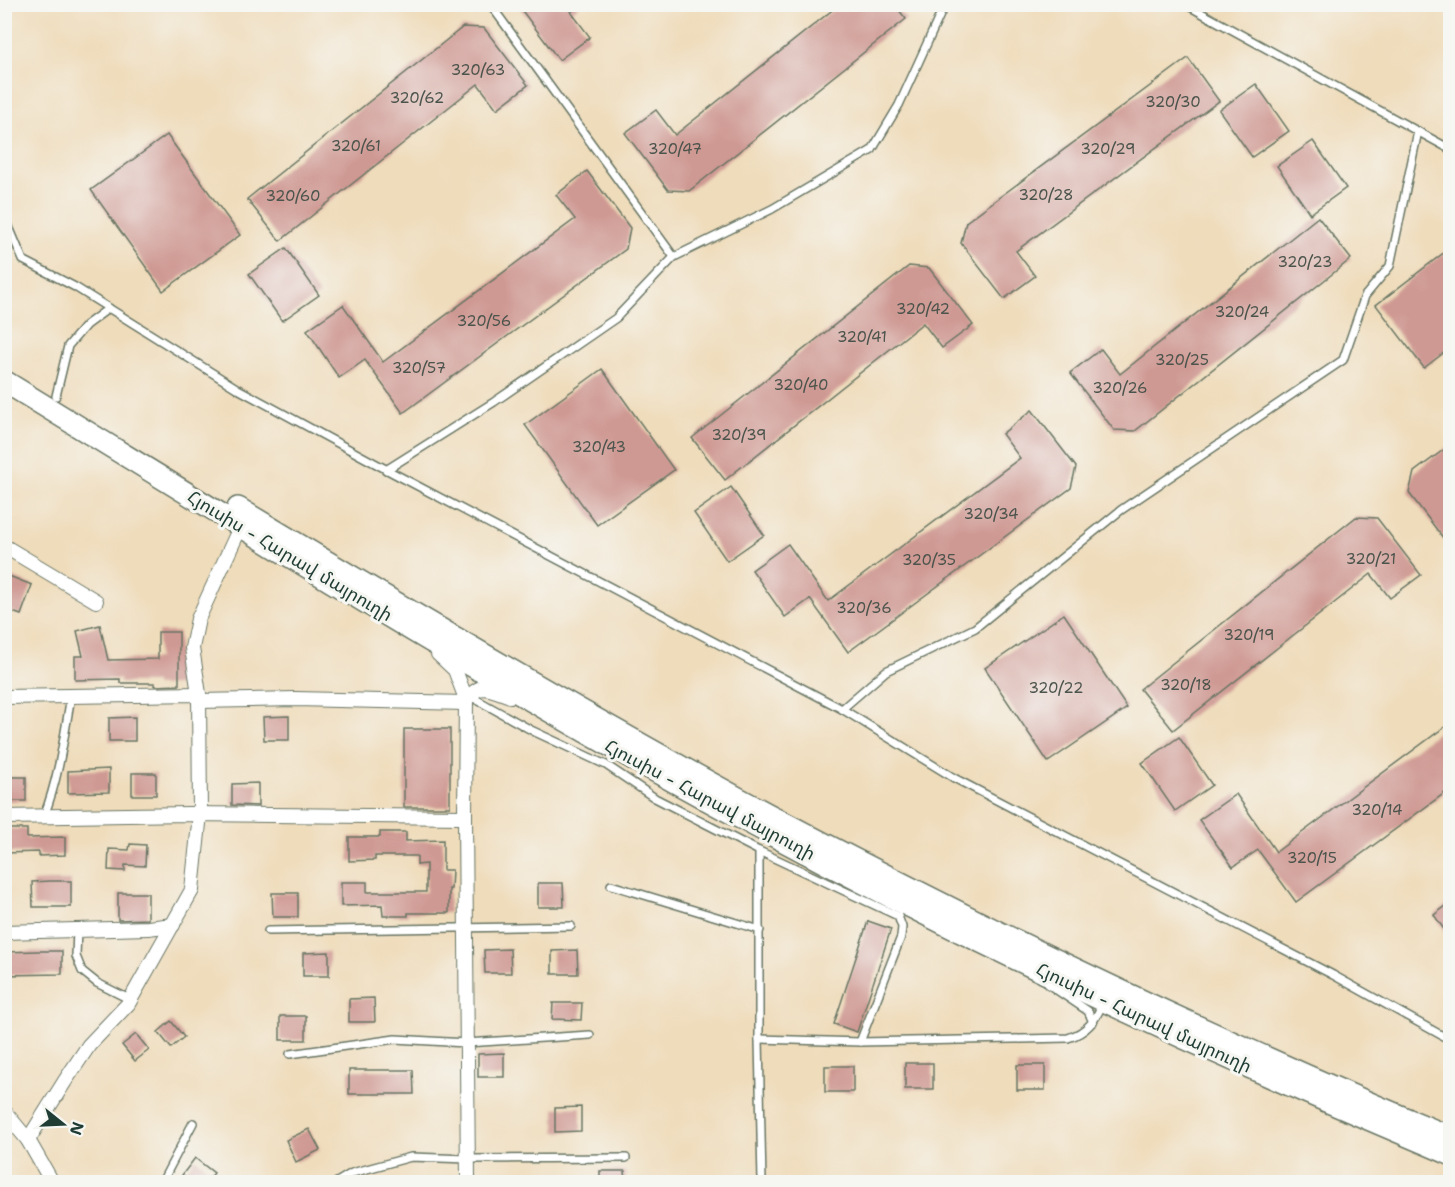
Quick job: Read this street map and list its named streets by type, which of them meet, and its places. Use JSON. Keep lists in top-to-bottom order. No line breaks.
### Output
{"streets":{"highway":["Հյուսիս - Հարավ մայրուղի"]},"house_numbers":["320/63","320/62","320/30","320/61","320/47","320/29","320/28","320/60","320/23","320/42","320/24","320/56","320/41","320/25","320/57","320/40","320/26","320/39","320/43","320/34","320/21","320/35","320/36","320/19","320/18","320/22","320/14","320/15"],"north":"right"}
